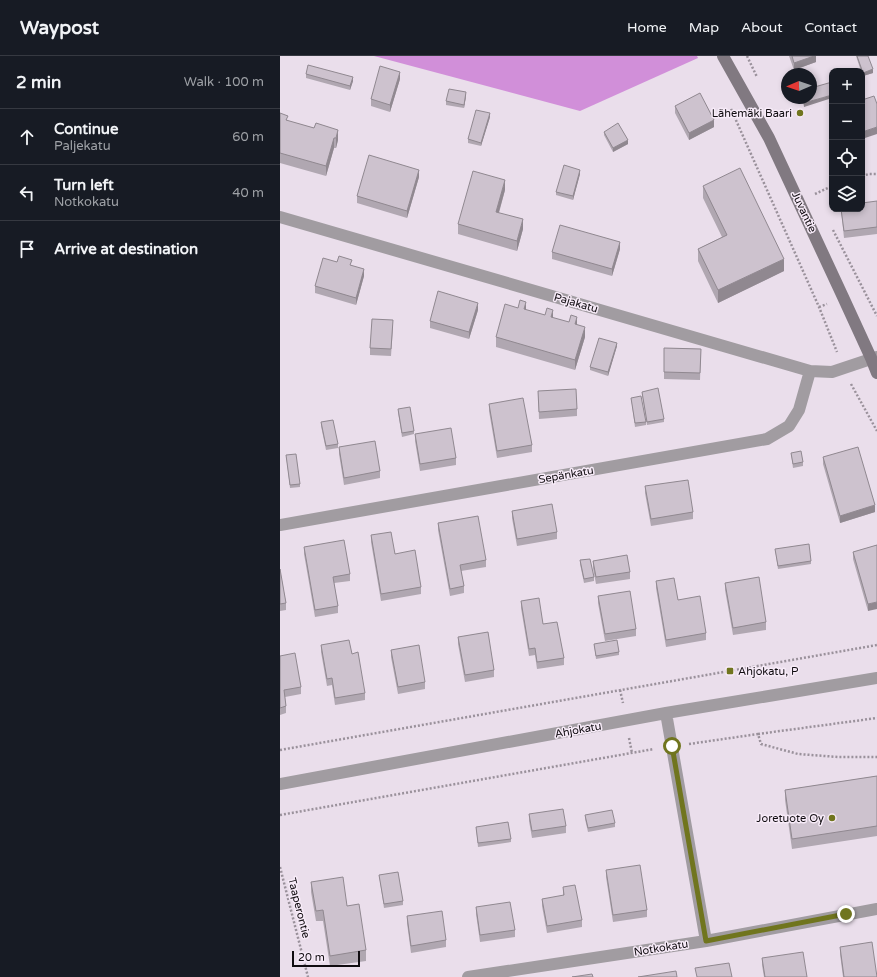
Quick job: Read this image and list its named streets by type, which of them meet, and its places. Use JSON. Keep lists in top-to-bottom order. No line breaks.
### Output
{"streets":{"main road":["Juvantie"],"street":["Pajakatu","Sepänkatu","Ahjokatu","Notkokatu"],"path":["Taaperontie"]},"crossings":[["Juvantie","Pajakatu"],["Pajakatu","Sepänkatu"]],"places":{"other":["Lähemäki Baari","Joretuote Oy"],"transit":["Ahjokatu, P"]},"scale_bar":"20 m","north":"left","page":{"header":"Waypost","nav":["Home","Map","About","Contact"],"heading":["2 min","Walk · 100 m"],"map_buttons":["+","−"],"list":[["Continue","Paljekatu","60 m"],["Turn left","Notkokatu","40 m"],"Arrive at destination"],"scale":"20 m"}}
